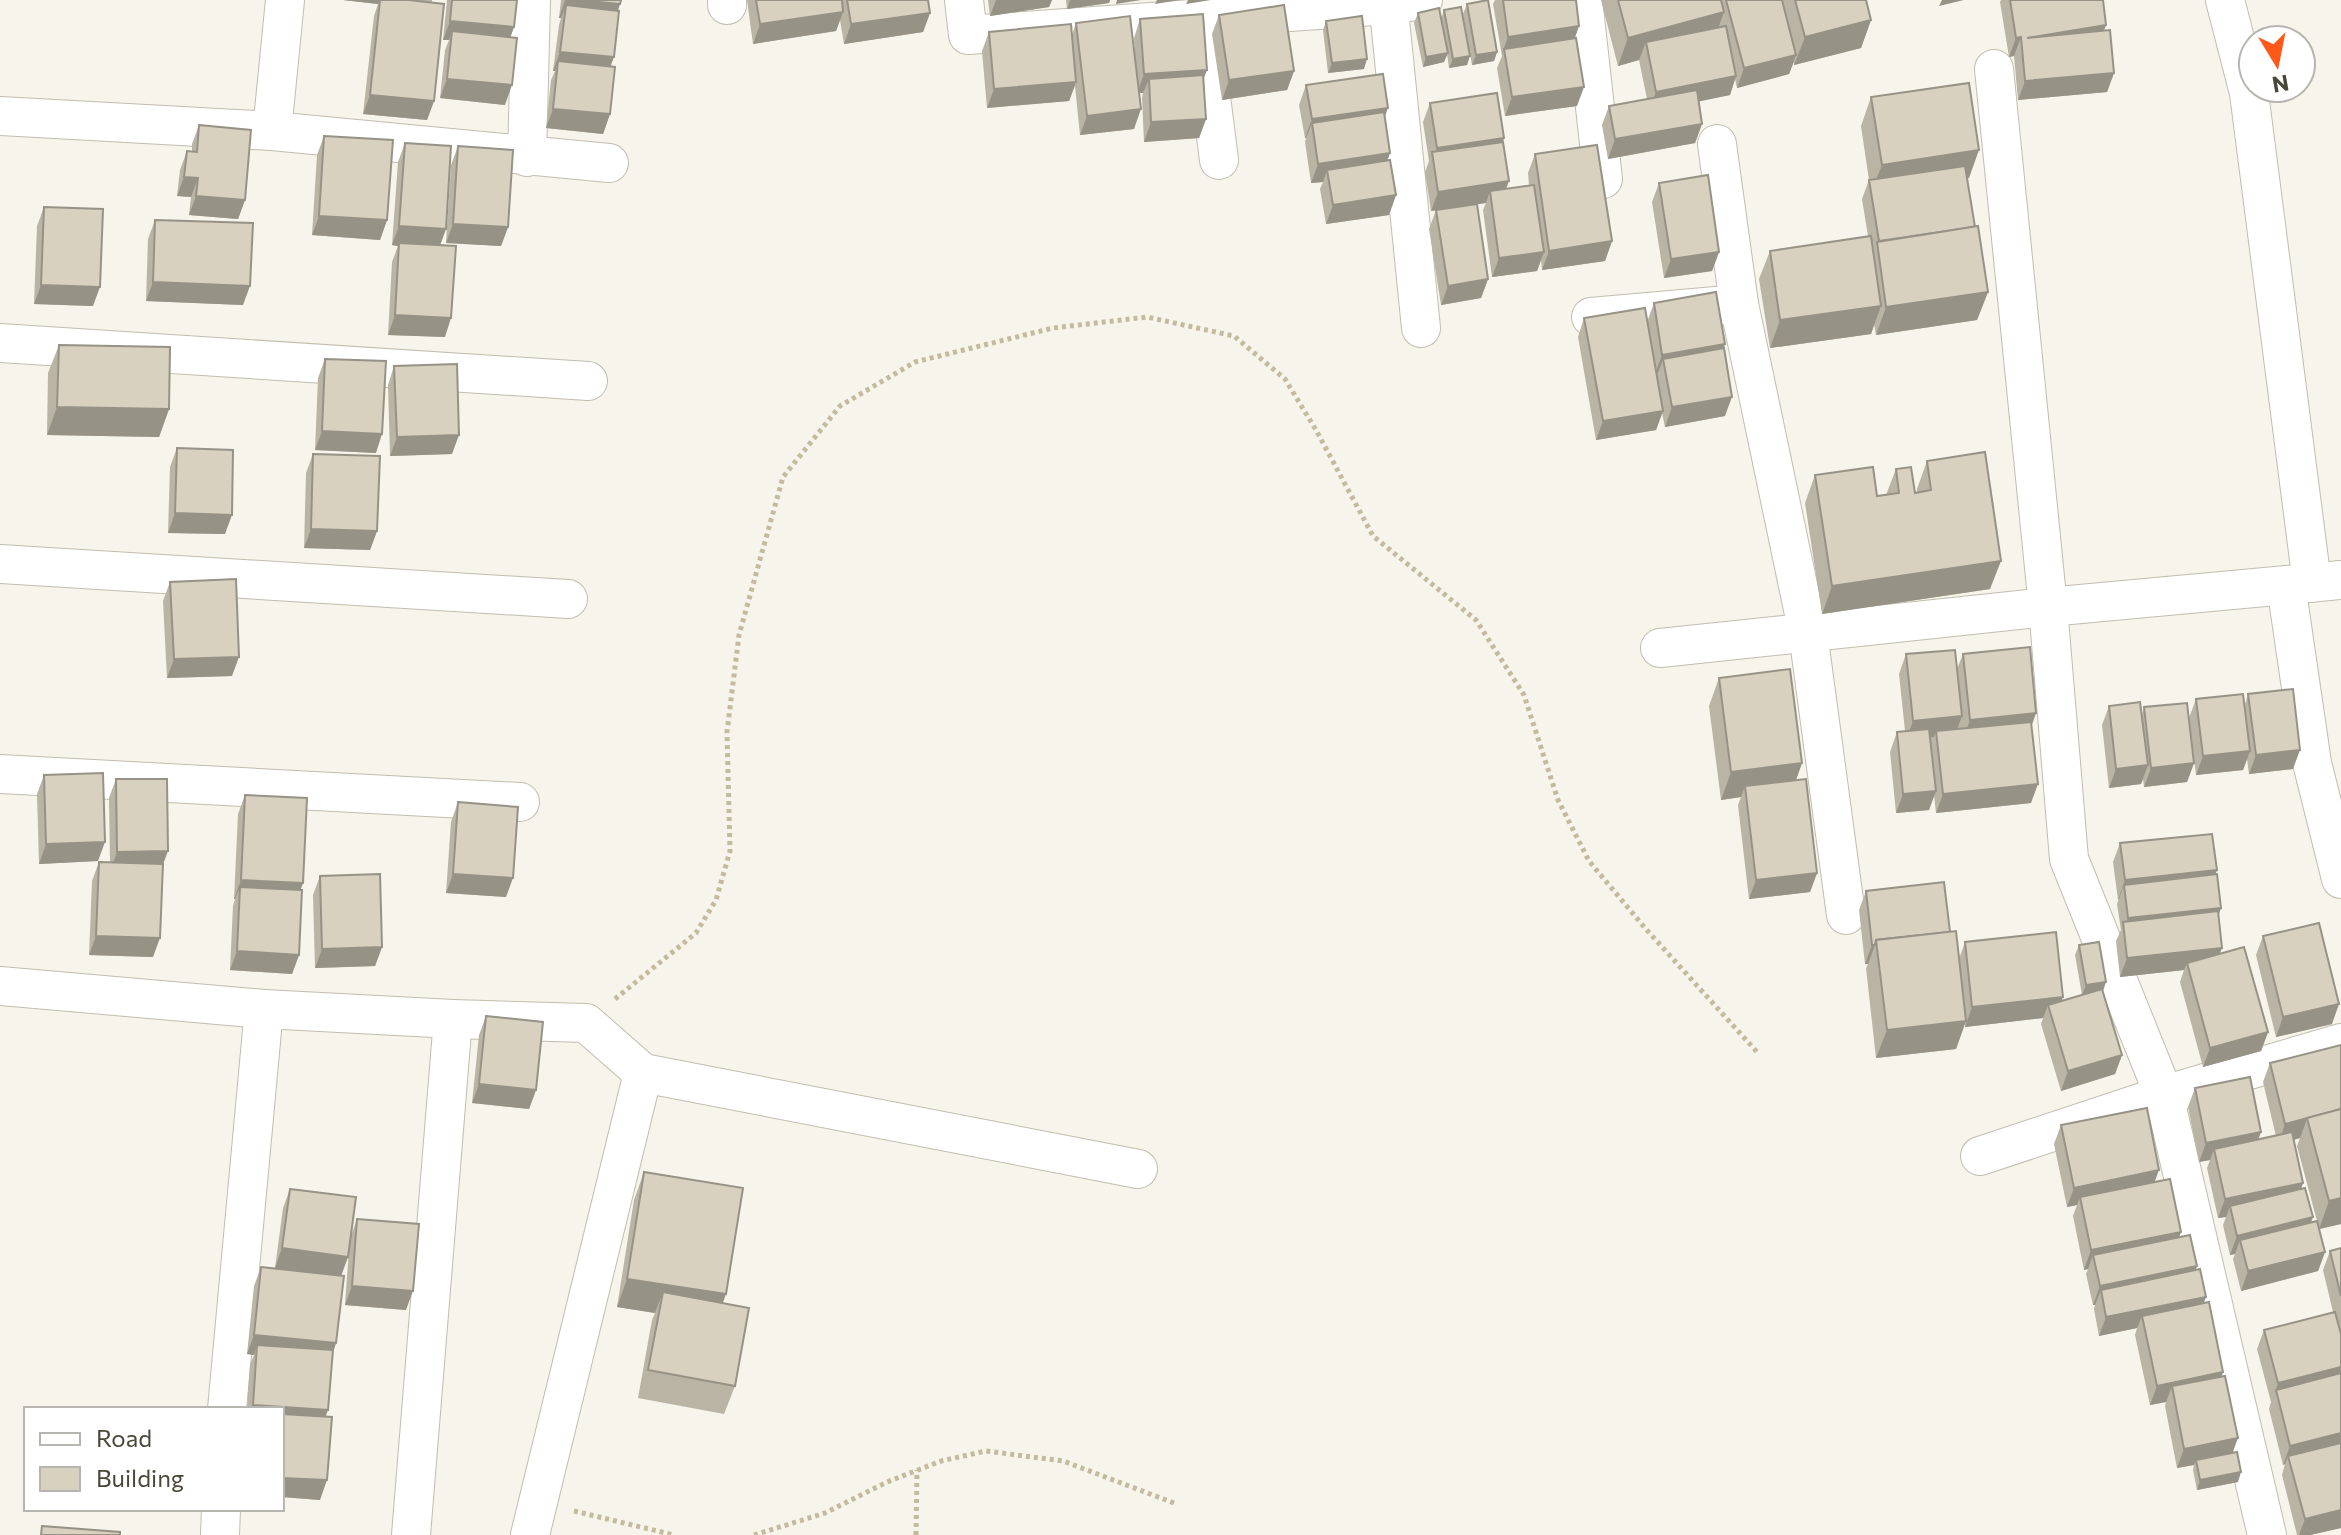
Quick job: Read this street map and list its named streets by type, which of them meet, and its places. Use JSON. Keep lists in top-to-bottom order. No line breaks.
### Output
{"legend":["Road","Building"],"north":"bottom"}
